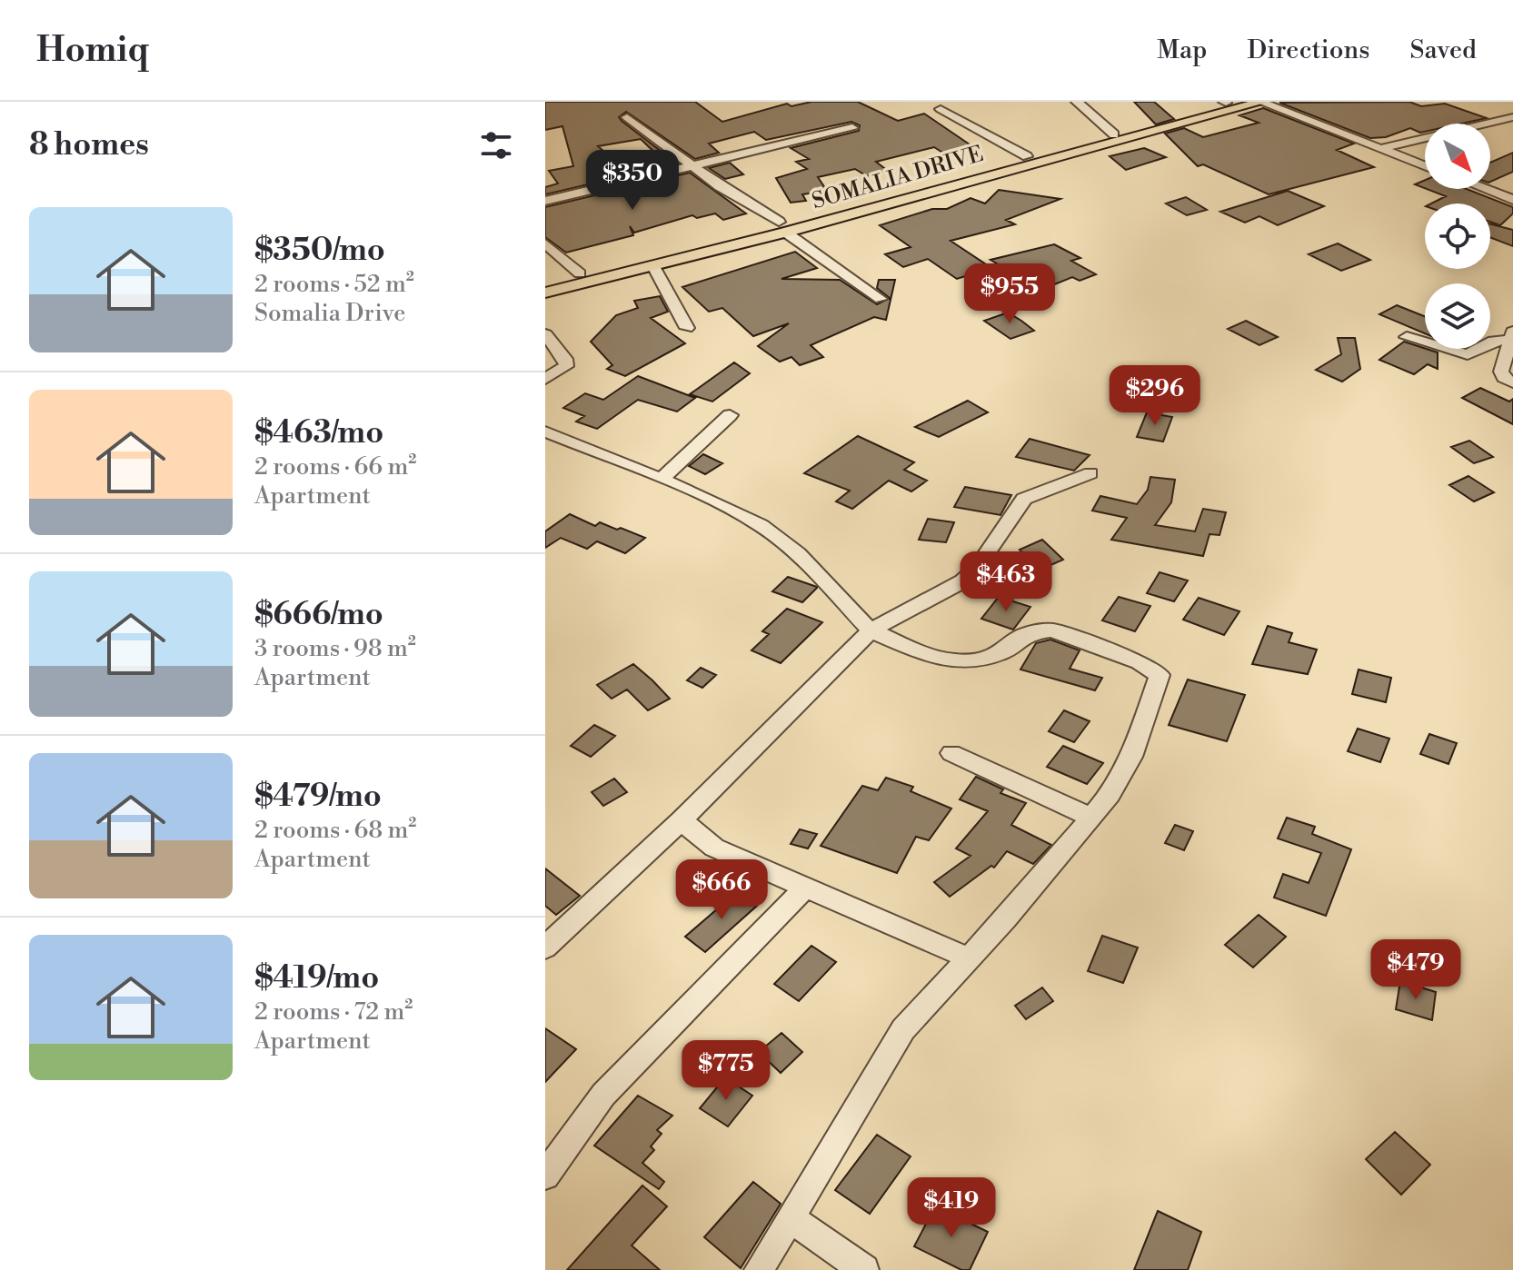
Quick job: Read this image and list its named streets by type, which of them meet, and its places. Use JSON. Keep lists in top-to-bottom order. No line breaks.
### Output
{"streets":{"main road":["SOMALIA DRIVE"]},"north":"bottom right","page":{"header":"Homiq","nav":["Map","Directions","Saved"],"heading":"8 homes","price":["$350","$955","$296","$463","$666","$479","$775","$419"],"list":[{"name":"$350/mo","note":"2 rooms · 52 m² · Somalia Drive"},{"name":"$463/mo","note":"2 rooms · 66 m² · Apartment"},{"name":"$666/mo","note":"3 rooms · 98 m² · Apartment"},{"name":"$479/mo","note":"2 rooms · 68 m² · Apartment"},{"name":"$419/mo","note":"2 rooms · 72 m² · Apartment"}]}}
